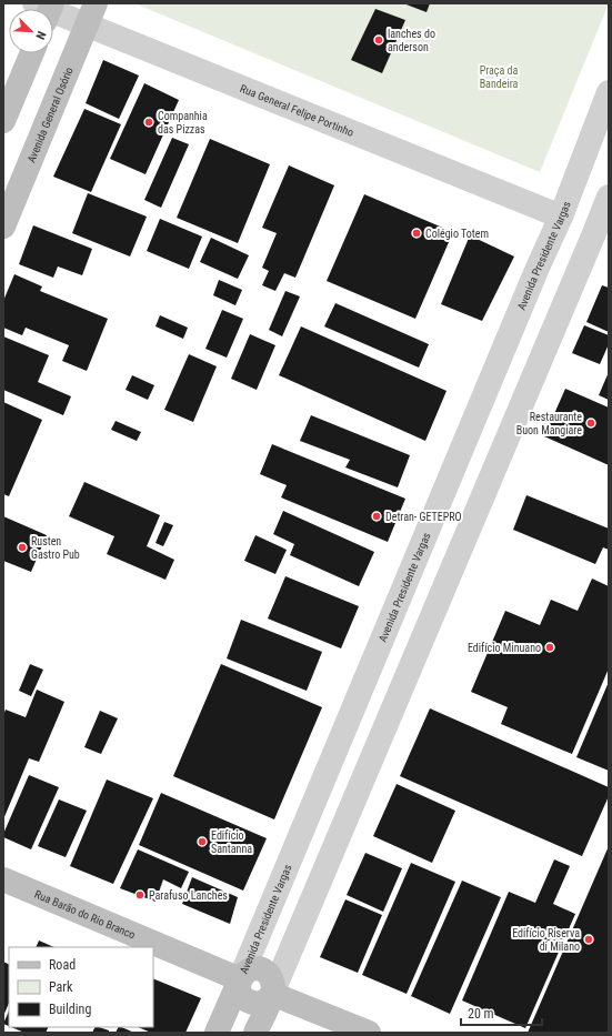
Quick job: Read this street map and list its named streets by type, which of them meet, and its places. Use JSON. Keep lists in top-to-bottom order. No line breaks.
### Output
{"streets":{"main road":["Avenida General Osório","Avenida Presidente Vargas","Rua Barão do Rio Branco"],"street":["Rua General Felipe Portinho"]},"crossings":[["Rua General Felipe Portinho","Avenida General Osório"],["Rua General Felipe Portinho","Avenida Presidente Vargas"],["Avenida Presidente Vargas","Rua Barão do Rio Branco"]],"parks":["Praça da Bandeira"],"places":["lanches do anderson","Companhia das Pizzas","Colégio Totem","Restaurante Buon Mangiare","Detran- GETEPRO","Rusten Gastro Pub","Edifício Minuano","Edifício Santanna","Parafuso Lanches","Edifício Riserva di Milano"],"legend":["Road","Park","Building"],"scale_bar":"20 m","north":"bottom right"}
